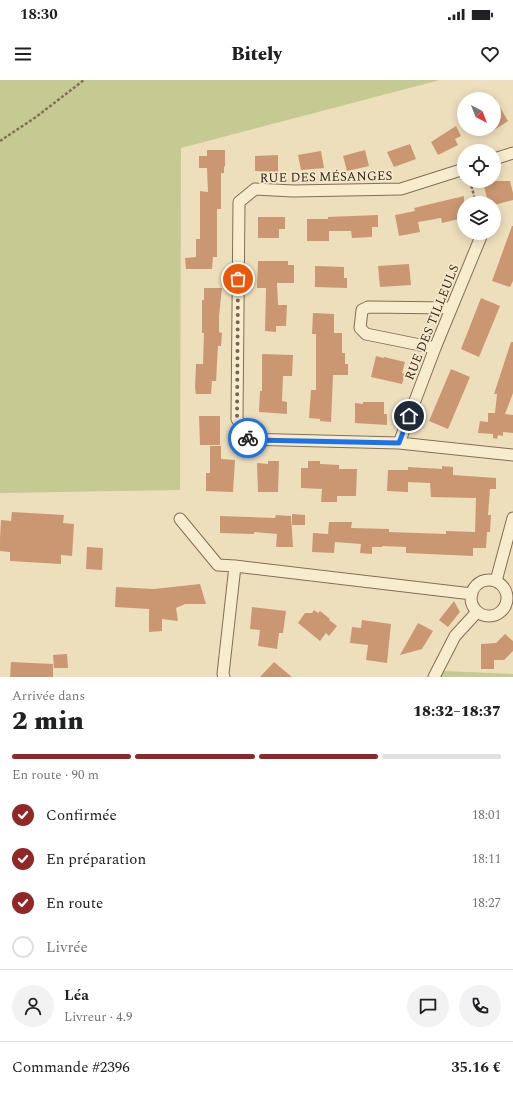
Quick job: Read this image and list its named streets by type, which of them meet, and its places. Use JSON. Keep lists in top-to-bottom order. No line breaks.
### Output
{"streets":{"street":["RUE DES MÉSANGES","RUE DES TILLEULS"]},"crossings":[["RUE DES MÉSANGES","RUE DES TILLEULS"]],"north":"bottom right","page":{"status":"18:30","header":"Bitely","heading":["2 min","Arrivée dans","18:32–18:37"],"panel":["Léa","Livreur · 4.9","Commande #2396","35.16 €"],"bar":"En route · 90 m","list":[["Confirmée","18:01"],["En préparation","18:11"],["En route","18:27"],"Livrée"]}}
